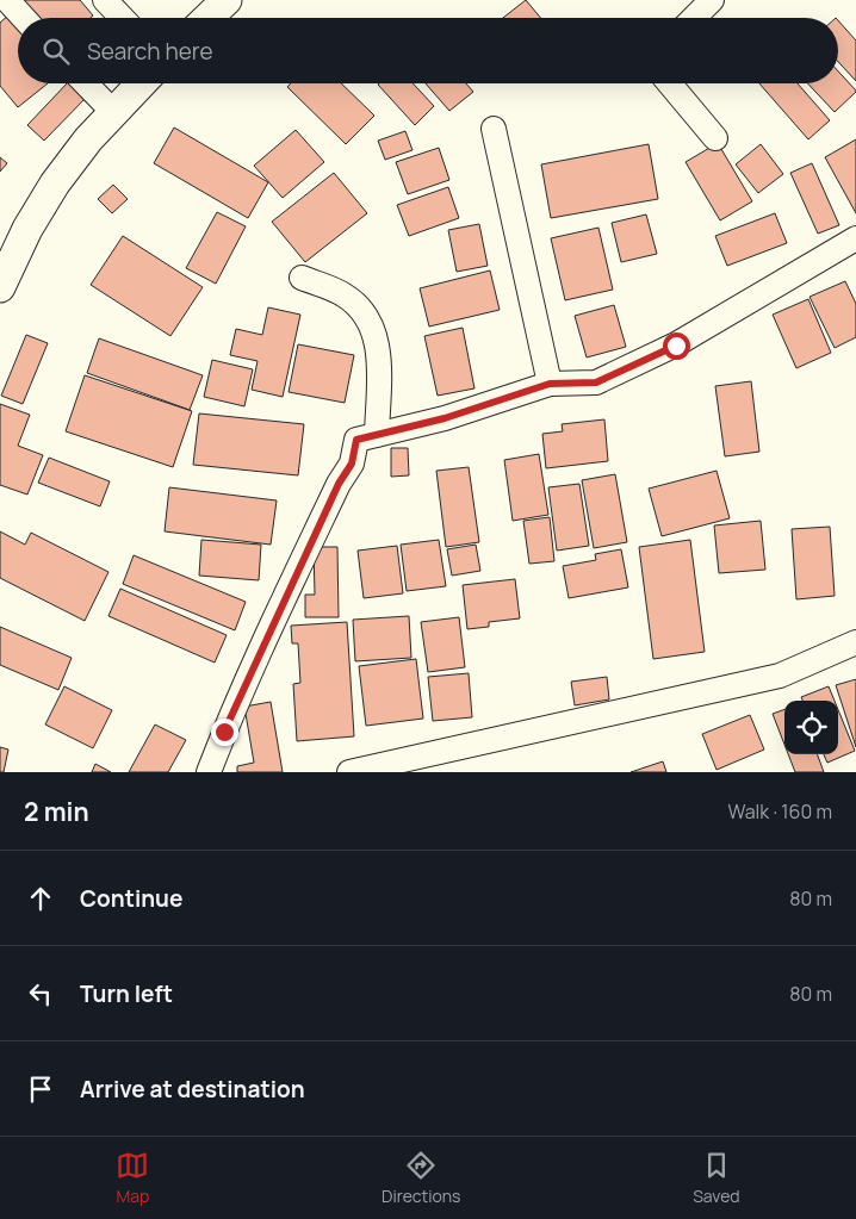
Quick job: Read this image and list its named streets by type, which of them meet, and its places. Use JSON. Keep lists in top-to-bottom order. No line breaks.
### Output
{"page":{"search":"Search here","heading":["2 min","Walk · 160 m"],"list":[["Continue","80 m"],["Turn left","80 m"],"Arrive at destination"],"nav":["Map","Directions","Saved"]}}
